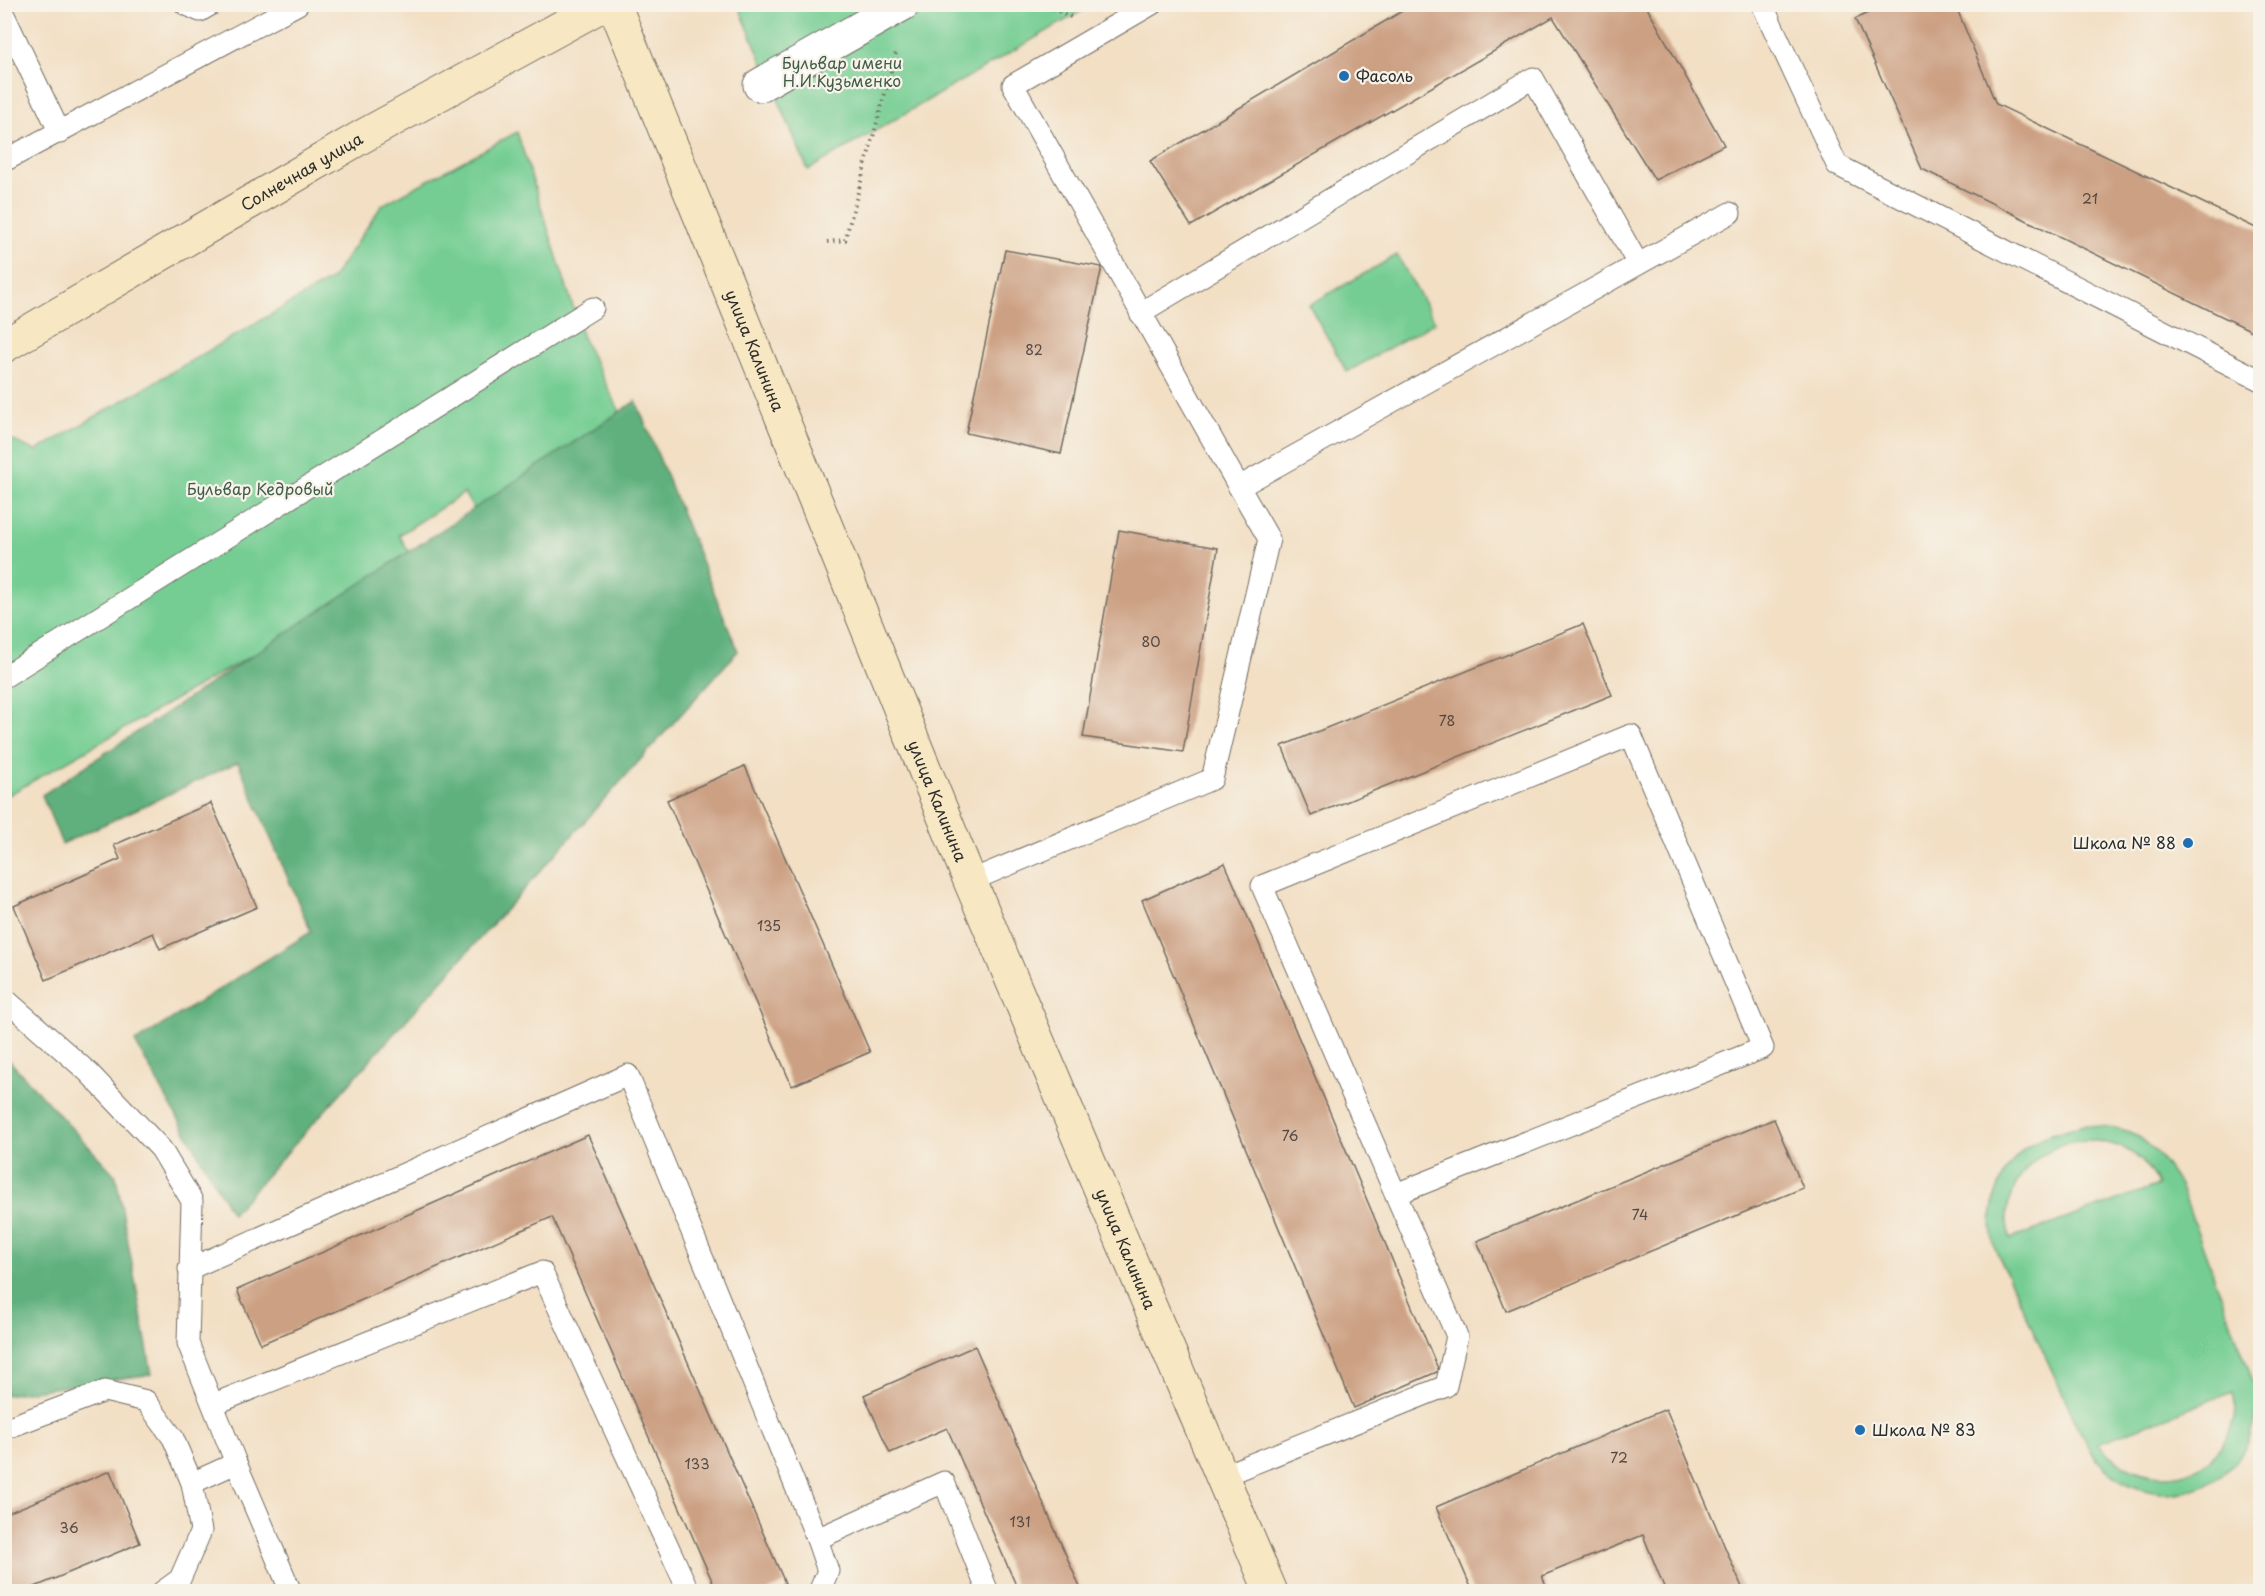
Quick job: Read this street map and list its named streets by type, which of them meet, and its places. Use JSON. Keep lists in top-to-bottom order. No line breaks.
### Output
{"streets":{"main road":["Солнечная улица","улица Калинина"]},"parks":["Бульвар имени Н.И.Кузьменко","Бульвар Кедровый"],"places":["Фасоль","Школа № 88","Школа № 83"],"house_numbers":["21","82","80","78","135","76","74","72","133","131","36"]}
